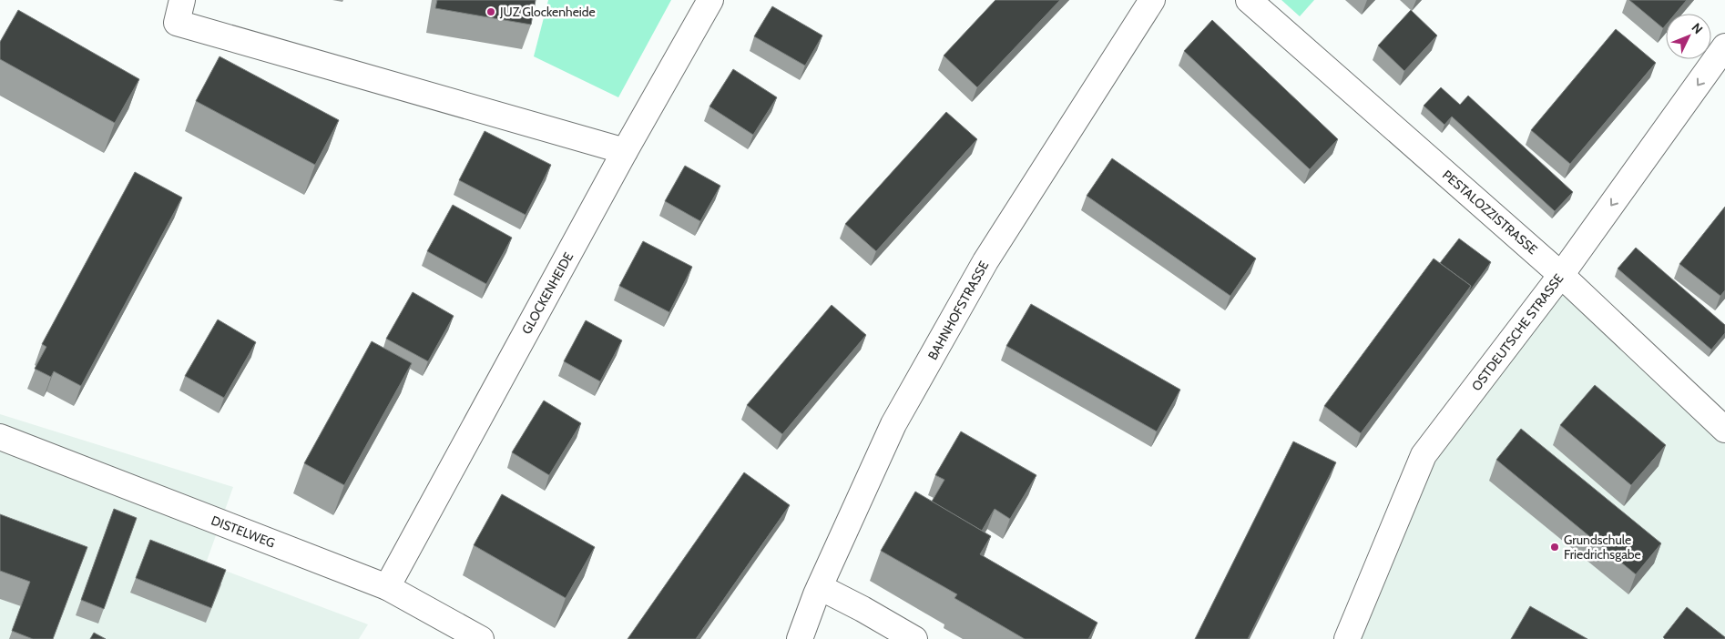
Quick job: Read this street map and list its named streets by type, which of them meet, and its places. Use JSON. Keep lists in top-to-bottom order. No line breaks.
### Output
{"streets":{"street":["PESTALOZZISTRASSE","GLOCKENHEIDE","BAHNHOFSTRASSE","OSTDEUTSCHE STRASSE","DISTELWEG"]},"crossings":[["PESTALOZZISTRASSE","OSTDEUTSCHE STRASSE"],["GLOCKENHEIDE","DISTELWEG"]],"one_way":["OSTDEUTSCHE STRASSE"],"places":["JUZ Glockenheide","Grundschule Friedrichsgabe"],"north":"top right"}
